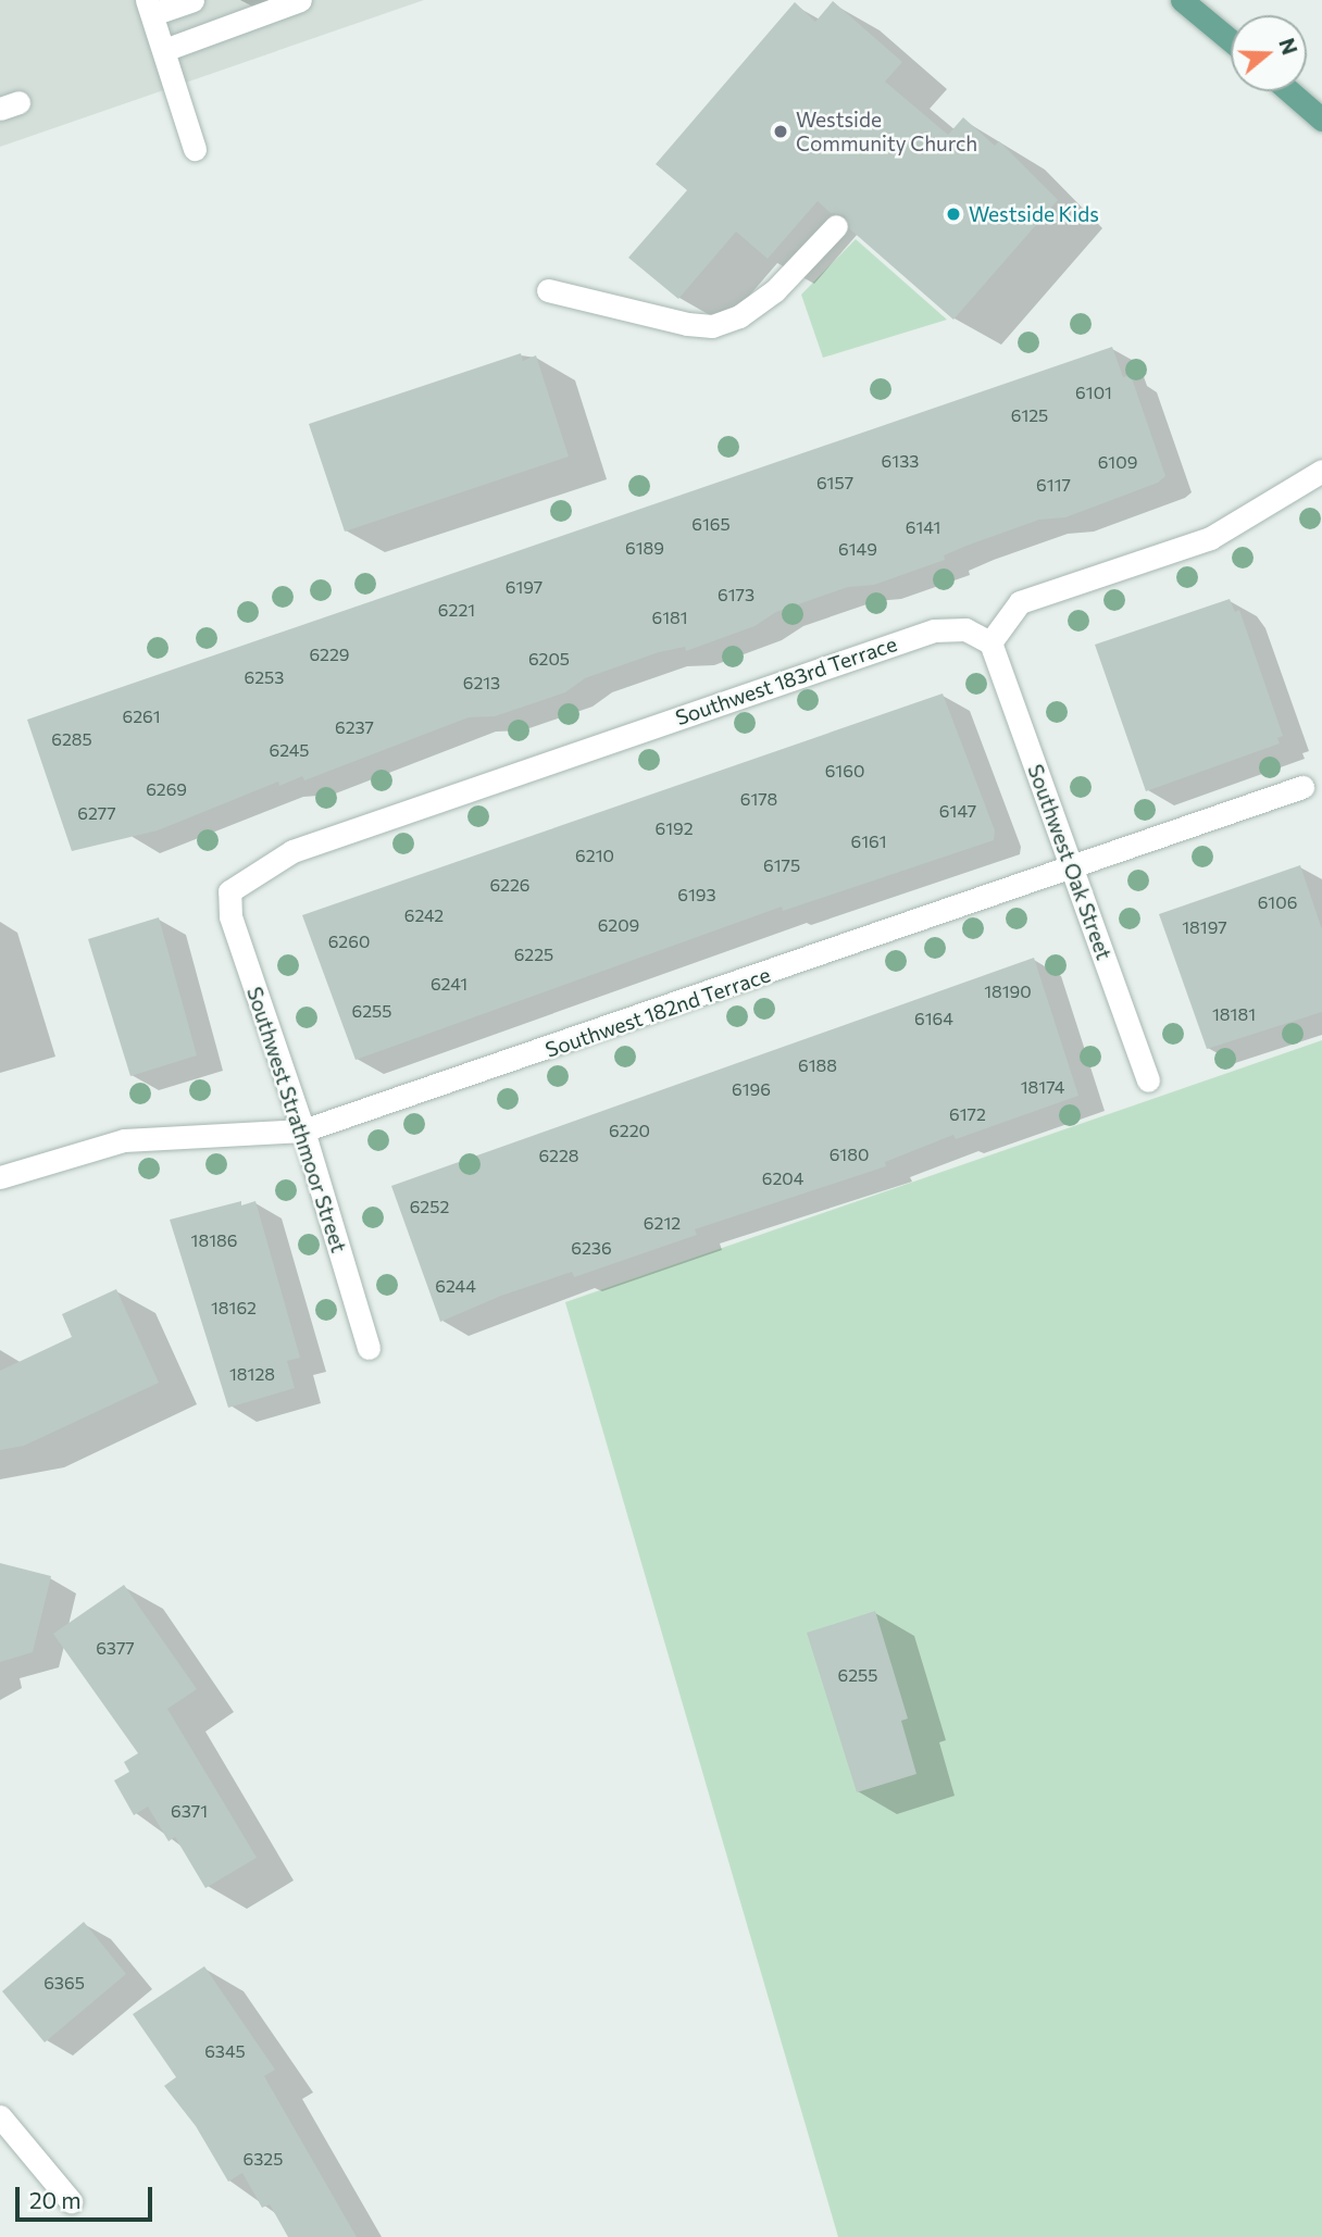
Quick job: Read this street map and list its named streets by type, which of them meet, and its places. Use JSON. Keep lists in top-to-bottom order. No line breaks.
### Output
{"streets":{"street":["Southwest 183rd Terrace","Southwest Oak Street","Southwest 182nd Terrace","Southwest Strathmoor Street"]},"crossings":[["Southwest 183rd Terrace","Southwest Oak Street"],["Southwest 183rd Terrace","Southwest Strathmoor Street"],["Southwest Oak Street","Southwest 182nd Terrace"],["Southwest 182nd Terrace","Southwest Strathmoor Street"]],"places":["Westside Community Church","Westside Kids"],"house_numbers":["6101","6125","6133","6109","6157","6117","6165","6141","6189","6149","6197","6173","6221","6181","6229","6205","6253","6213","6261","6237","6285","6245","6160","6269","6178","6147","6277","6192","6161","6210","6175","6226","6193","6106","6242","6209","18197","6260","6225","6241","18190","6255","18181","6164","6188","18174","6196","6172","6220","6180","6228","6204","6252","6212","18186","6236","6244","18162","18128","6377","6255","6371","6365","6345","6325"],"scale_bar":"20 m","north":"right"}
